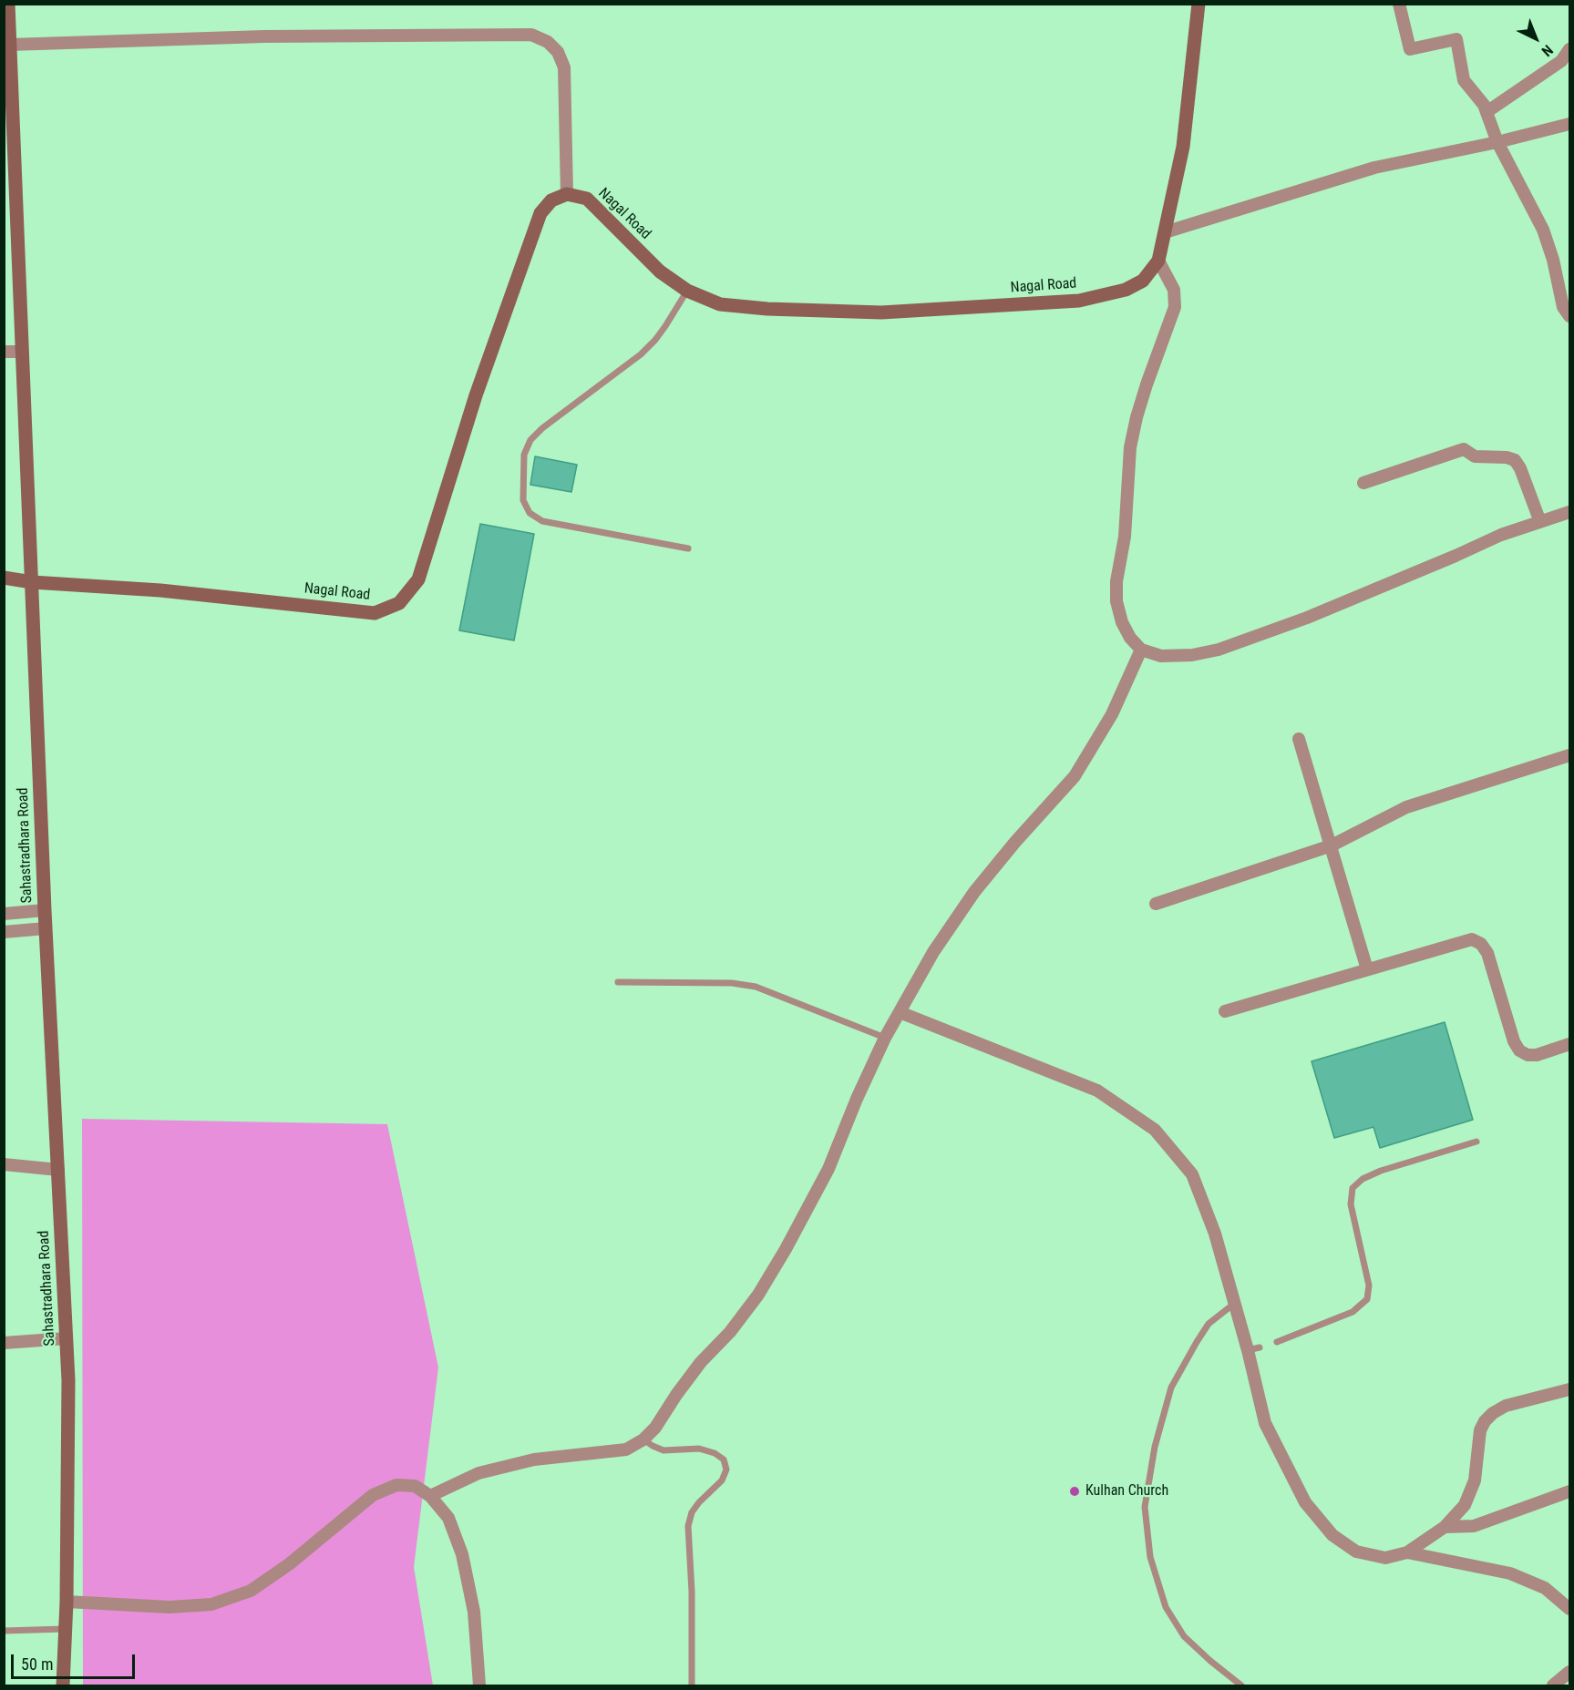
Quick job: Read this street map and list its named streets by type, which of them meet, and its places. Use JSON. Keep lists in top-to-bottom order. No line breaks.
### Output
{"streets":{"main road":["Nagal Road","Sahastradhara Road"]},"crossings":[["Nagal Road","Sahastradhara Road"]],"places":["Kulhan Church"],"scale_bar":"50 m","north":"bottom right"}
